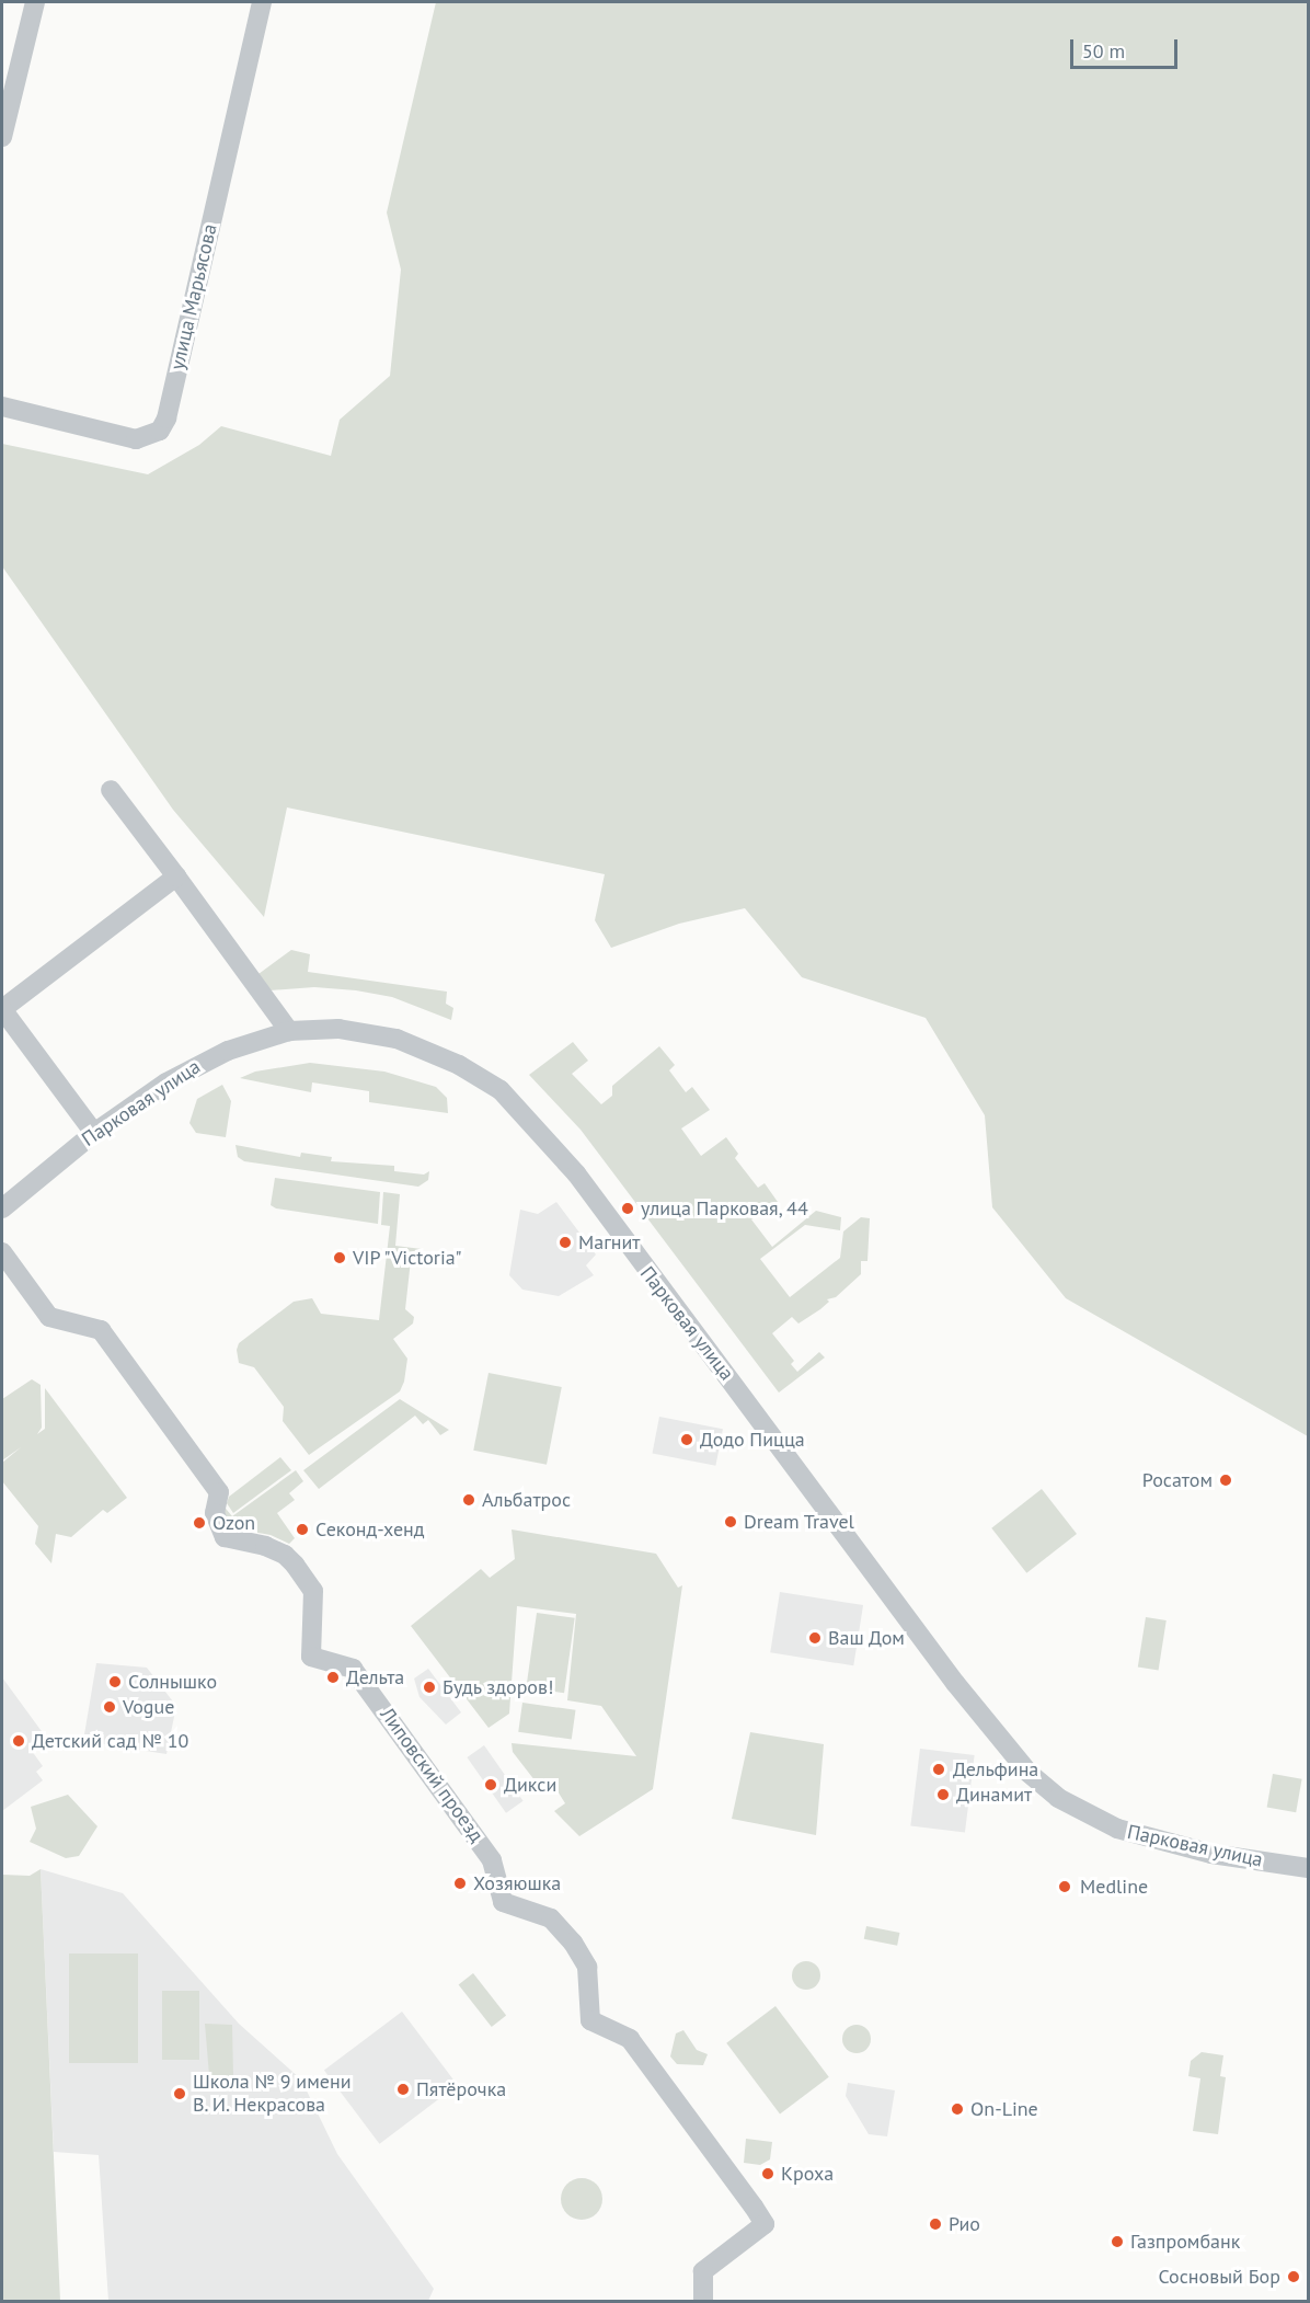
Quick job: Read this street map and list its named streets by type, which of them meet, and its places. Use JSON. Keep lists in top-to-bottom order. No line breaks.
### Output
{"streets":{"street":["улица Марьясова","Парковая улица","Липовский проезд"]},"places":["улица Парковая, 44","Магнит","VIP \"Victoria\"","Додо Пицца","Росатом","Альбатрос","Dream Travel","Ozon","Секонд-хенд","Ваш Дом","Дельта","Солнышко","Будь здоров!","Vogue","Детский сад № 10","Дельфина","Дикси","Динамит","Хозяюшка","Medline","Пятёрочка","Школа № 9 имени В. И. Некрасова","On-Line","Кроха","Рио","Газпромбанк","Сосновый Бор"],"scale_bar":"50 m"}
